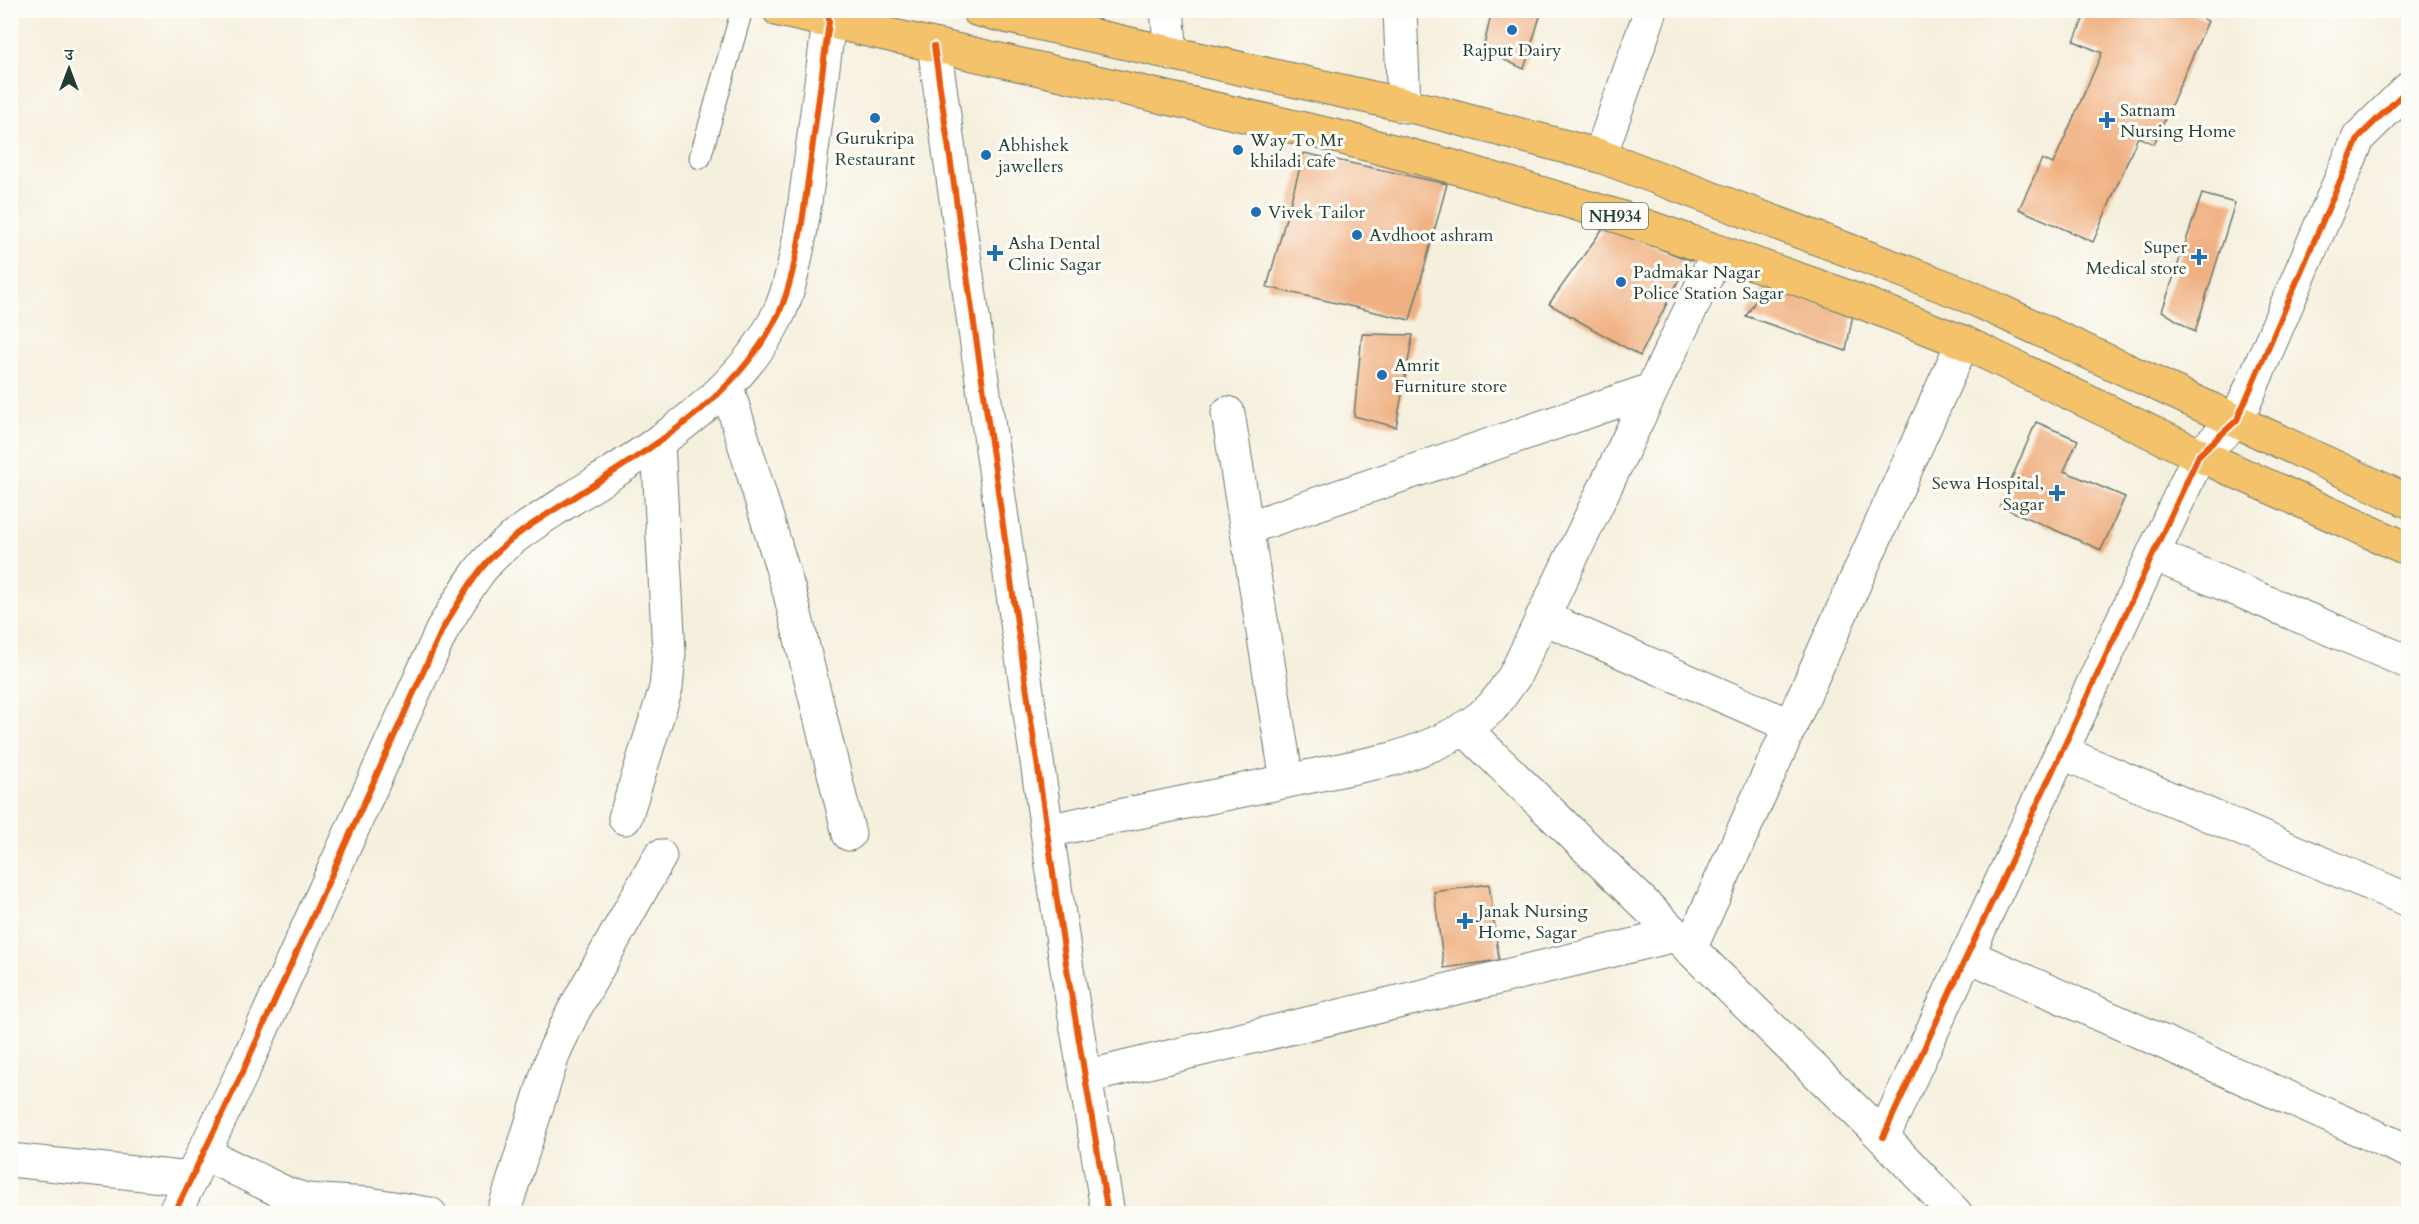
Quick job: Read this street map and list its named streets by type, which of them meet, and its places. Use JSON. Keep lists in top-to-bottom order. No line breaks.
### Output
{"streets":{"highway":["NH934"]},"places":{"other":["Rajput Dairy","Gurukripa Restaurant","Way To Mr khiladi cafe","Abhishek jawellers","Vivek Tailor","Avdhoot ashram","Padmakar Nagar Police Station Sagar","Amrit Furniture store"],"health":["Satnam Nursing Home","Asha Dental Clinic Sagar","Super Medical store","Sewa Hospital, Sagar","Janak Nursing Home, Sagar"]},"north":"top"}
